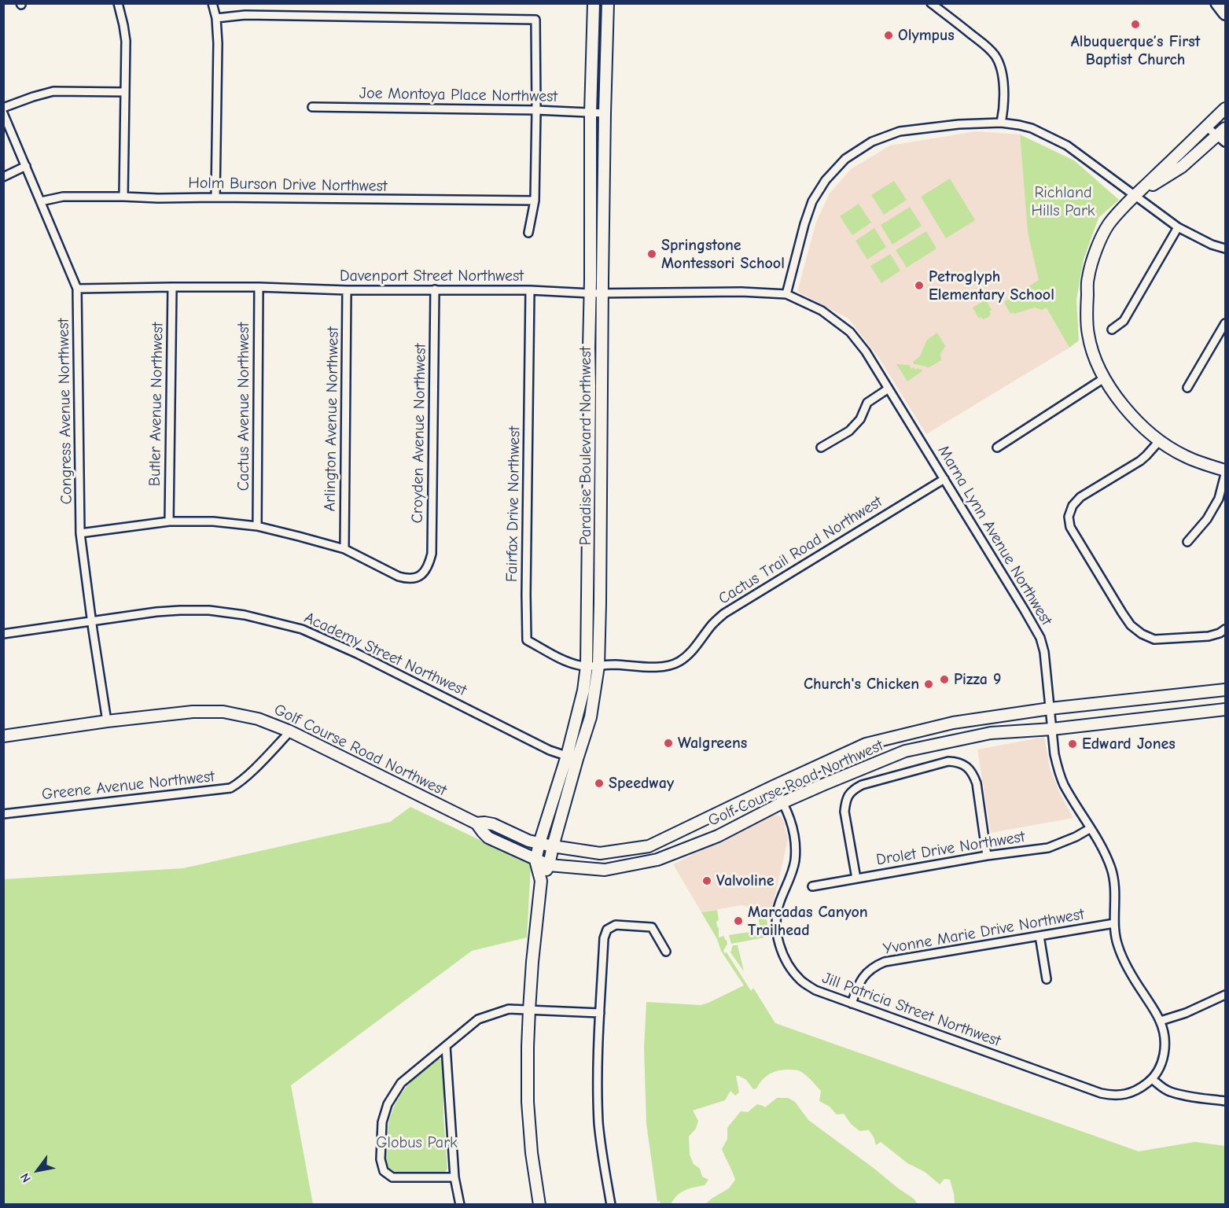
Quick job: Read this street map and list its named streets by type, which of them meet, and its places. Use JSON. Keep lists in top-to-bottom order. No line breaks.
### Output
{"streets":{"street":["Joe Montoya Place Northwest","Holm Burson Drive Northwest","Davenport Street Northwest","Butler Avenue Northwest","Cactus Avenue Northwest","Congress Avenue Northwest","Arlington Avenue Northwest","Croyden Avenue Northwest","Paradise Boulevard Northwest","Fairfax Drive Northwest","Marna Lynn Avenue Northwest","Cactus Trail Road Northwest","Academy Street Northwest","Golf Course Road Northwest","Greene Avenue Northwest","Drolet Drive Northwest","Yvonne Marie Drive Northwest","Jill Patricia Street Northwest"]},"crossings":[["Joe Montoya Place Northwest","Paradise Boulevard Northwest"],["Holm Burson Drive Northwest","Congress Avenue Northwest"],["Davenport Street Northwest","Butler Avenue Northwest"],["Davenport Street Northwest","Cactus Avenue Northwest"],["Davenport Street Northwest","Congress Avenue Northwest"],["Davenport Street Northwest","Arlington Avenue Northwest"],["Davenport Street Northwest","Croyden Avenue Northwest"],["Davenport Street Northwest","Paradise Boulevard Northwest"],["Davenport Street Northwest","Fairfax Drive Northwest"],["Davenport Street Northwest","Marna Lynn Avenue Northwest"],["Congress Avenue Northwest","Academy Street Northwest"],["Congress Avenue Northwest","Golf Course Road Northwest"],["Arlington Avenue Northwest","Croyden Avenue Northwest"],["Paradise Boulevard Northwest","Fairfax Drive Northwest"],["Paradise Boulevard Northwest","Cactus Trail Road Northwest"],["Paradise Boulevard Northwest","Academy Street Northwest"],["Paradise Boulevard Northwest","Golf Course Road Northwest"],["Fairfax Drive Northwest","Cactus Trail Road Northwest"],["Marna Lynn Avenue Northwest","Cactus Trail Road Northwest"],["Marna Lynn Avenue Northwest","Golf Course Road Northwest"],["Marna Lynn Avenue Northwest","Drolet Drive Northwest"],["Marna Lynn Avenue Northwest","Yvonne Marie Drive Northwest"],["Golf Course Road Northwest","Greene Avenue Northwest"],["Golf Course Road Northwest","Jill Patricia Street Northwest"],["Yvonne Marie Drive Northwest","Jill Patricia Street Northwest"]],"parks":["Richland Hills Park","Globus Park"],"places":["Albuquerque’s First Baptist Church","Olympus","Springstone Montessori School","Petroglyph Elementary School","Pizza 9","Church's Chicken","Walgreens","Edward Jones","Speedway","Valvoline","Marcadas Canyon Trailhead"],"north":"bottom left"}
